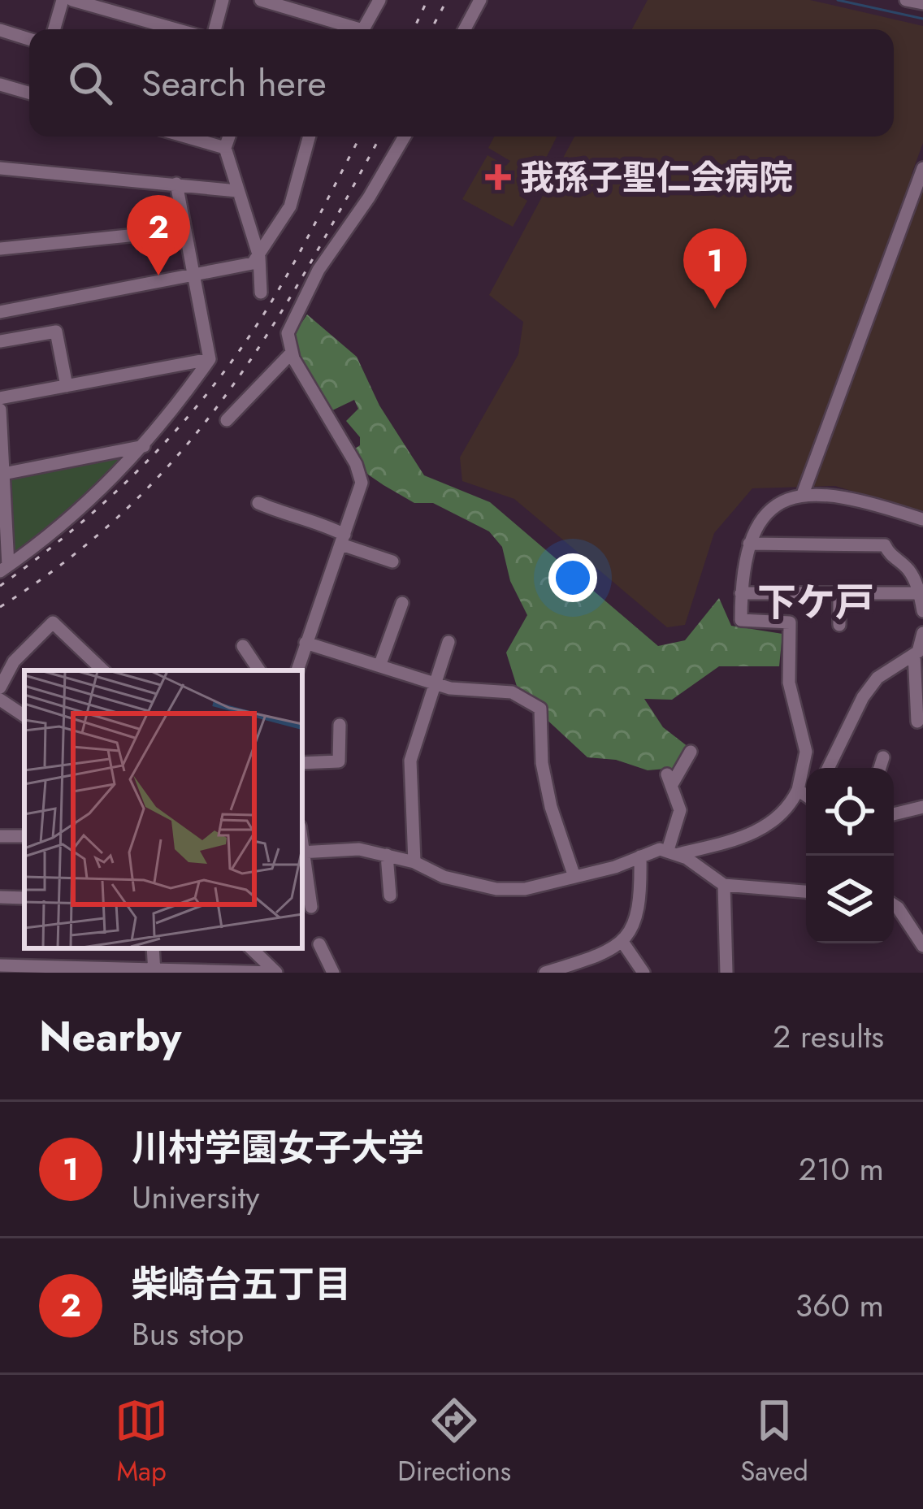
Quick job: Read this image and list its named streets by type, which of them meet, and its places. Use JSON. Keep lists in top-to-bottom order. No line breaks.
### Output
{"districts":["下ケ戸"],"places":{"health":["我孫子聖仁会病院"]},"page":{"search":"Search here","pins":["2","1"],"heading":["Nearby","2 results"],"list":[{"mark":"1","name":"川村学園女子大学","note":"University","value":"210 m"},{"mark":"2","name":"柴崎台五丁目","note":"Bus stop","value":"360 m"}],"nav":["Map","Directions","Saved"]}}
